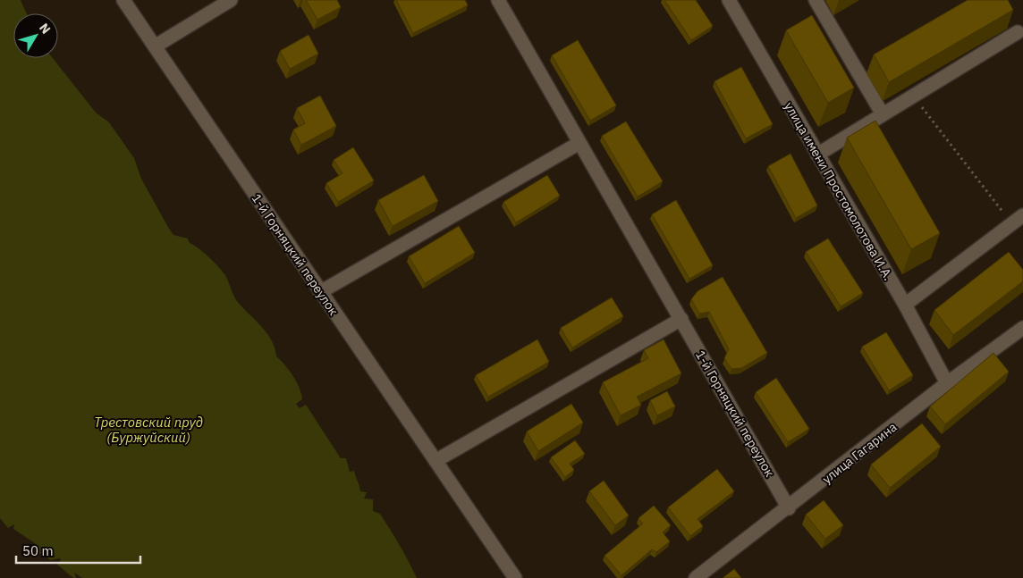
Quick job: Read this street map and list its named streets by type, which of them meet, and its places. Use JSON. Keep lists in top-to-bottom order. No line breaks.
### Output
{"streets":{"street":["улица имени Простомолотова И.А.","1-й Горняцкий переулок","улица Гагарина"]},"crossings":[["улица имени Простомолотова И.А.","улица Гагарина"],["1-й Горняцкий переулок","улица Гагарина"]],"water":["Трестовский пруд (Буржуйский)"],"scale_bar":"50 m","north":"top right"}
